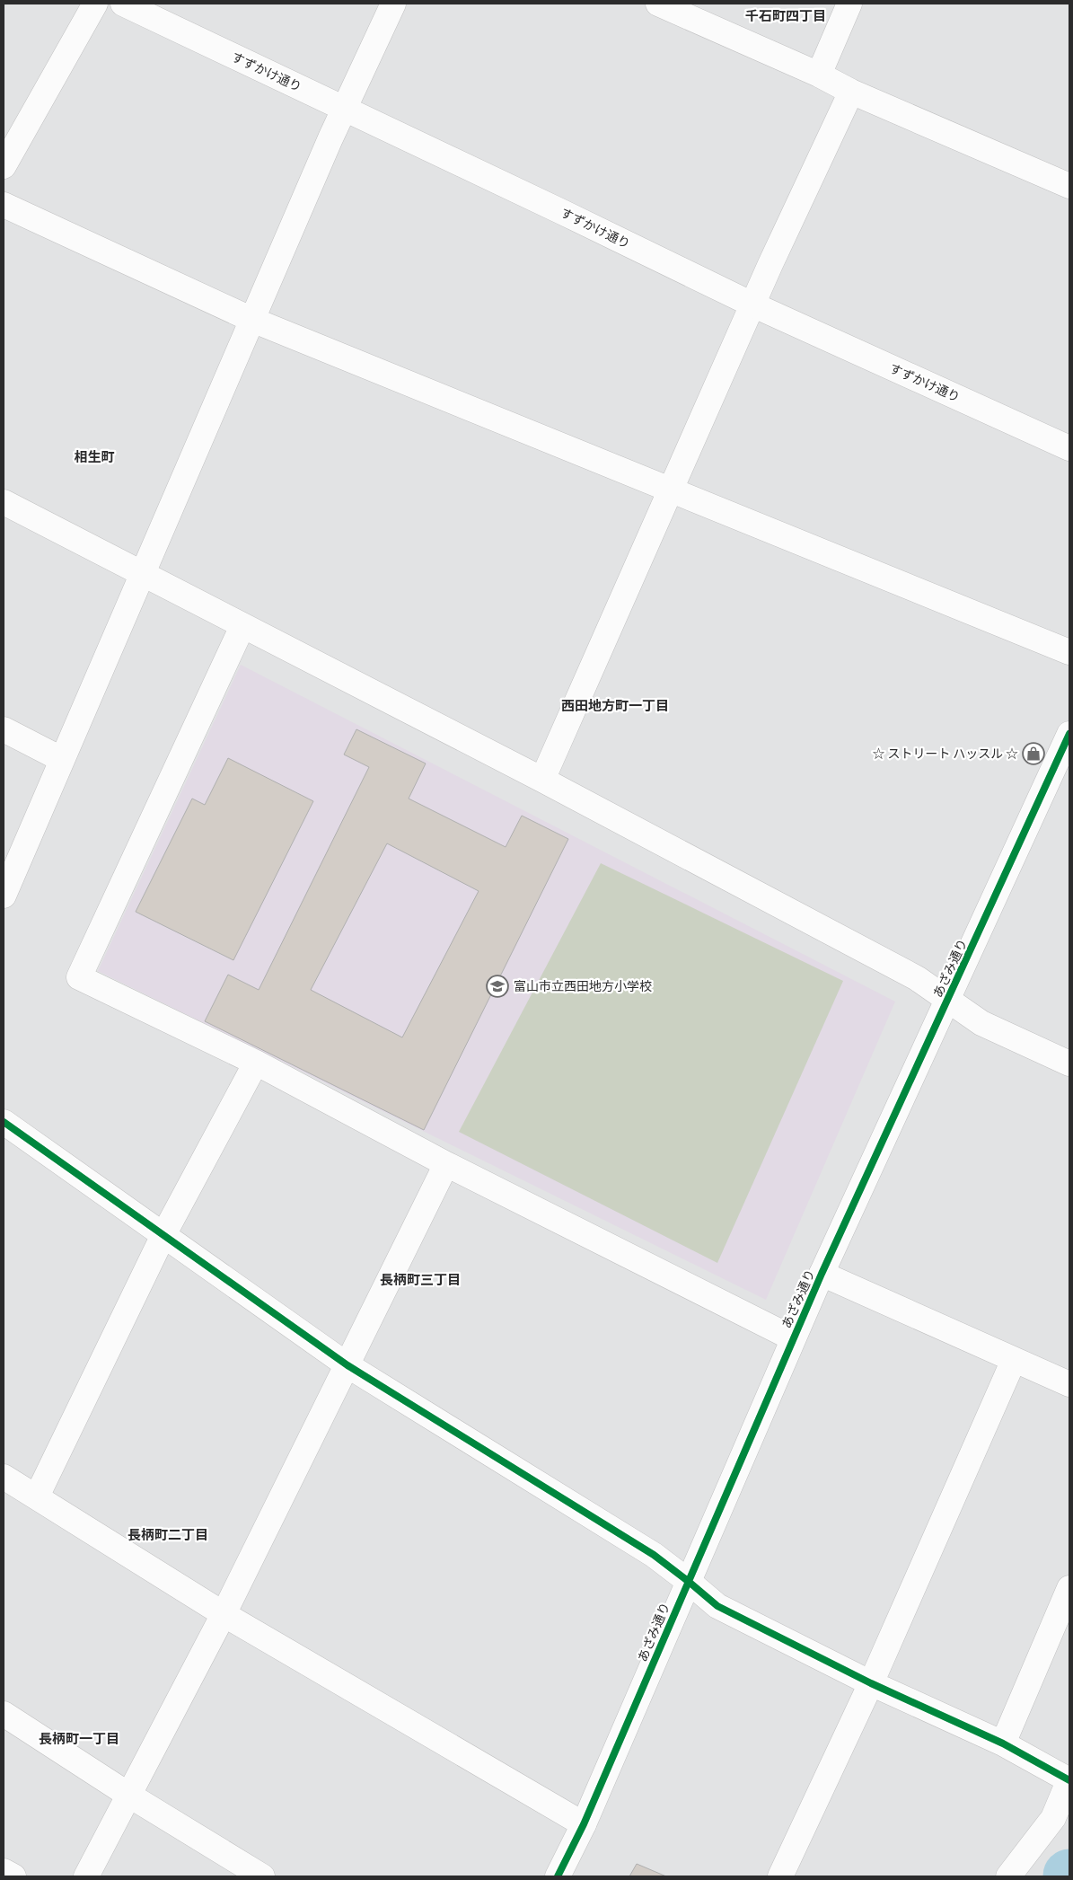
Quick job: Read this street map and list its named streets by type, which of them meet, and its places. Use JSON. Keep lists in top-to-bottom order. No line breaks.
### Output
{"streets":{"street":["すずかけ通り","あざみ通り"]},"districts":["千石町四丁目","相生町","西田地方町一丁目","長柄町三丁目","長柄町二丁目","長柄町一丁目"],"places":{"shop":["☆ ストリート ハッスル ☆"],"school or university":["富山市立西田地方小学校"]}}
